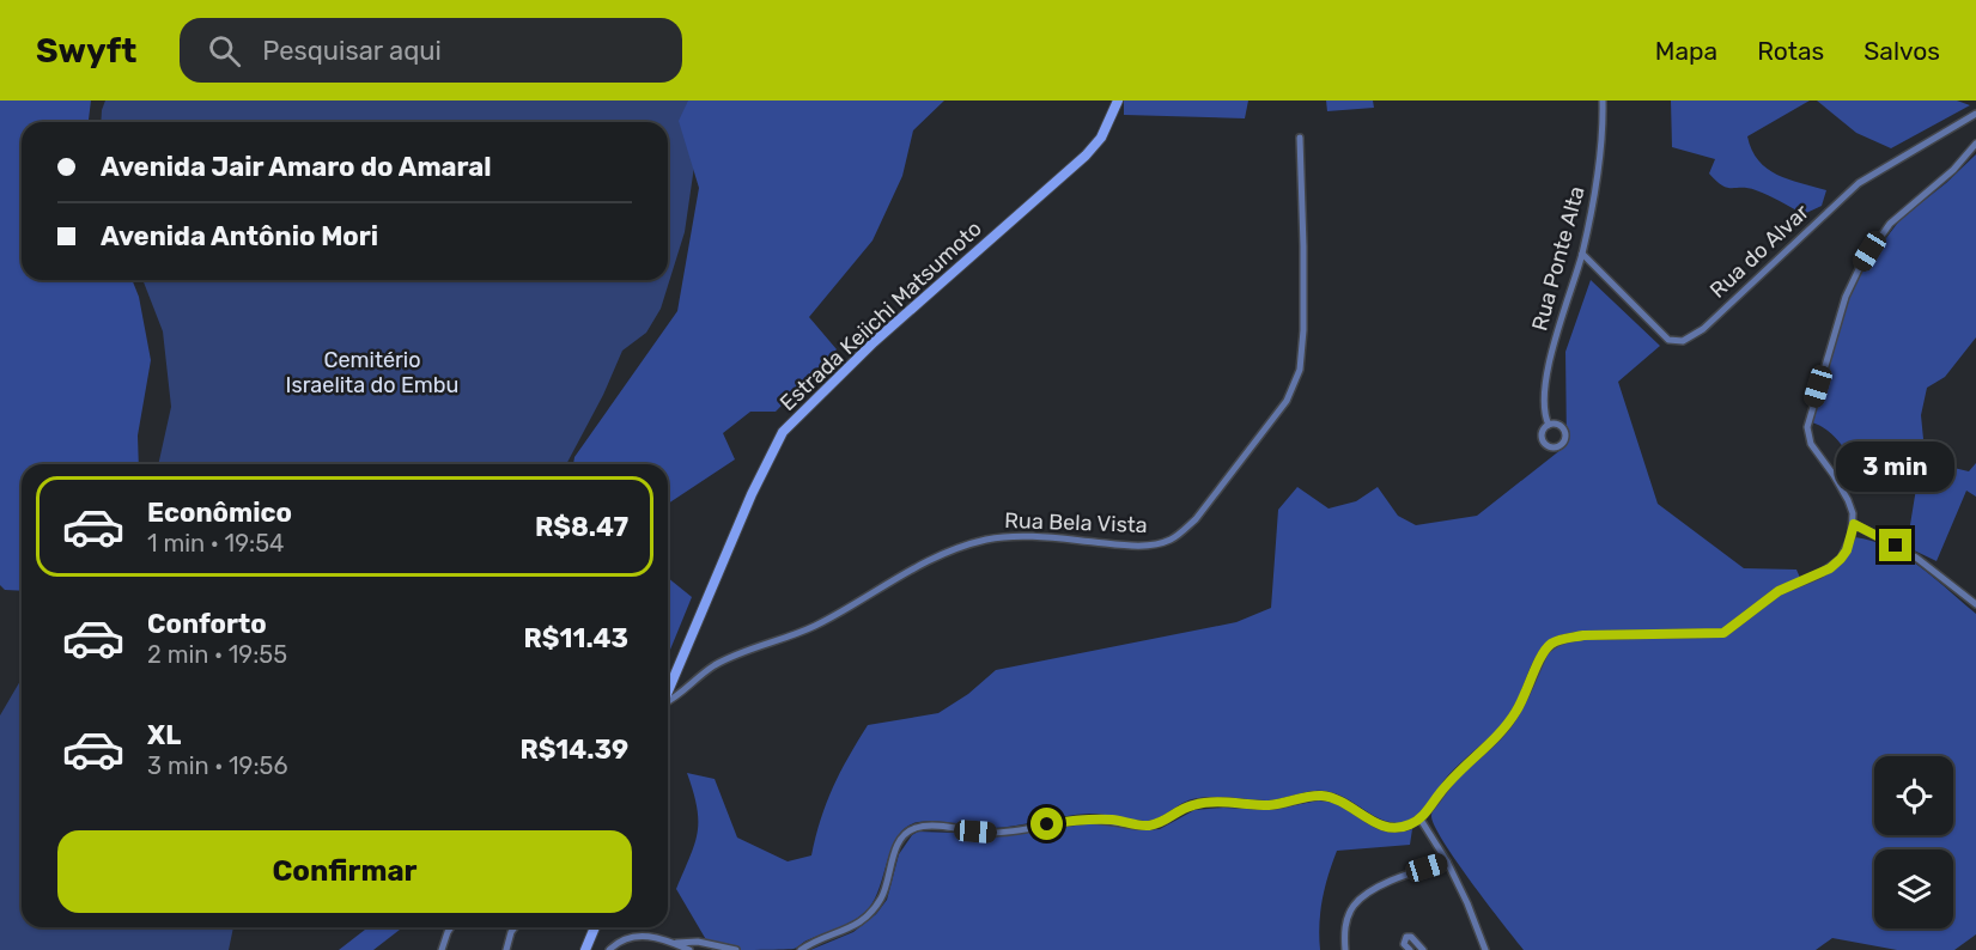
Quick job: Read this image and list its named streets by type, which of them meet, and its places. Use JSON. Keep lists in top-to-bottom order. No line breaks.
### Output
{"streets":{"main road":["Estrada Keiichi Matsumoto"],"street":["Rua do Alvar","Rua Ponte Alta","Rua Bela Vista"]},"crossings":[["Rua do Alvar","Rua Ponte Alta"]],"parks":["Cemitério Israelita do Embu"],"page":{"header":"Swyft","search":"Pesquisar aqui","nav":["Mapa","Rotas","Salvos"],"banner":["Avenida Jair Amaro do Amaral","Avenida Antônio Mori"],"bubble":"3 min","list":[{"name":"Econômico","note":"1 min · 19:54","value":"R$8.47"},{"name":"Conforto","note":"2 min · 19:55","value":"R$11.43"},{"name":"XL","note":"3 min · 19:56","value":"R$14.39"}],"buttons":"Confirmar"}}
